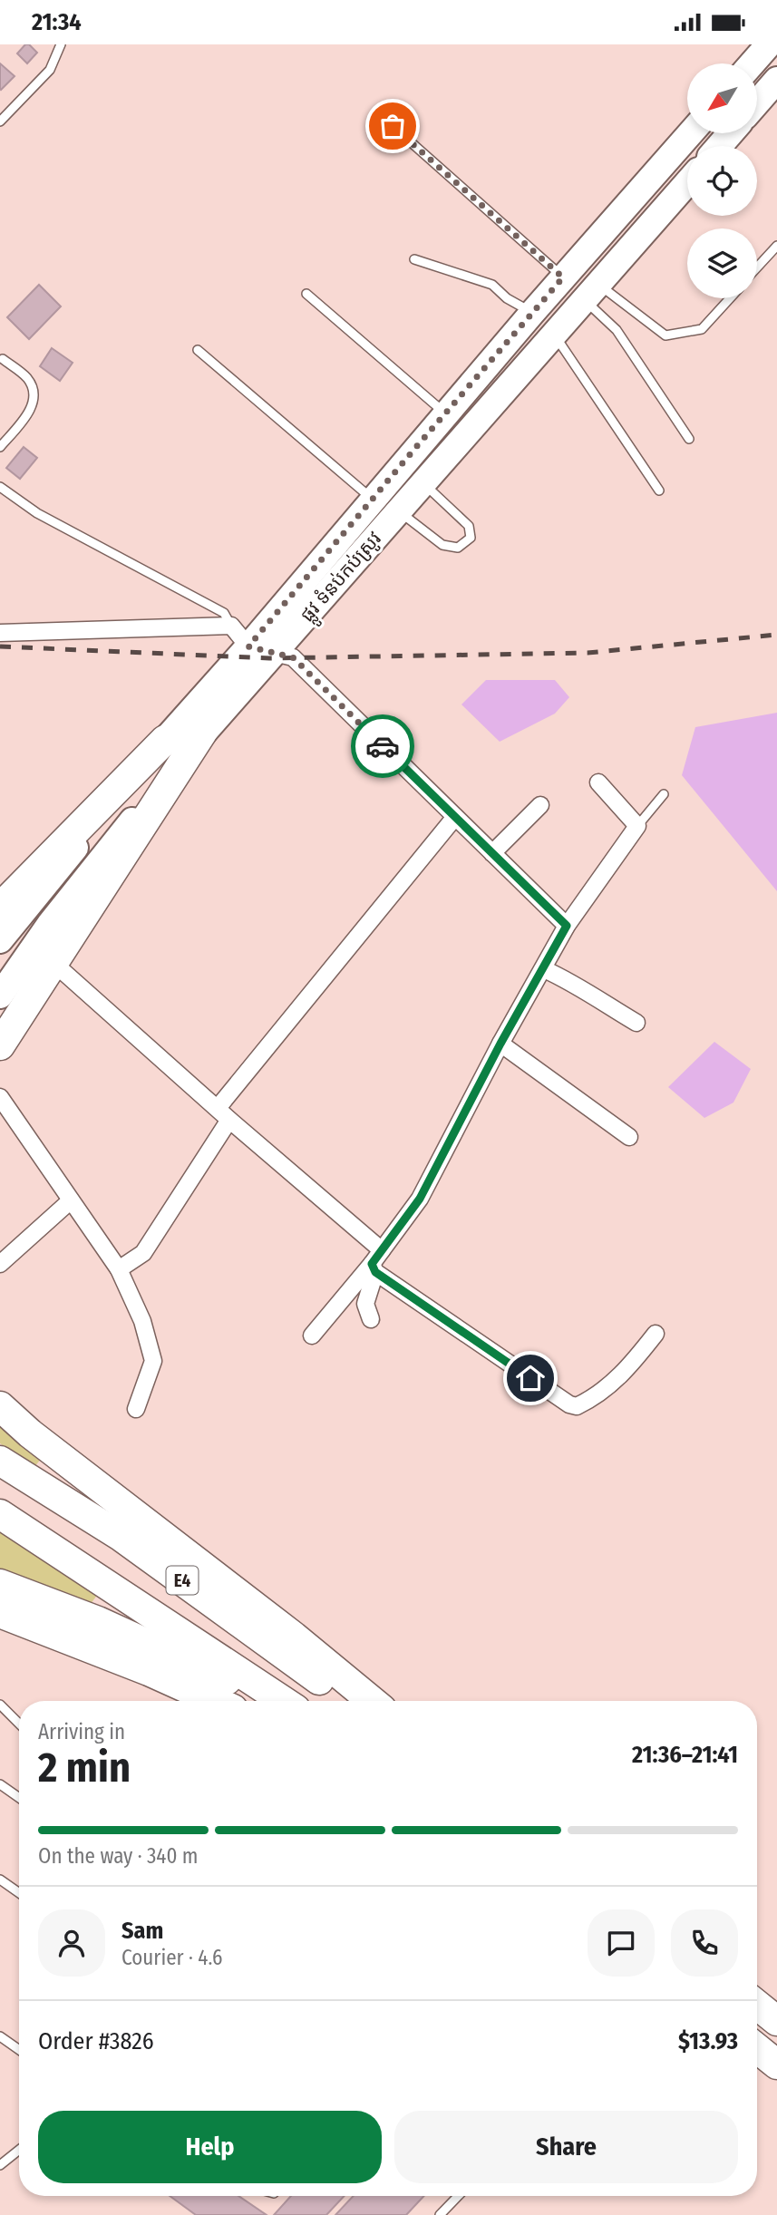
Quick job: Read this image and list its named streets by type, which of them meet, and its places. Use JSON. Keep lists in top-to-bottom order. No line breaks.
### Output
{"streets":{"highway":["E4"],"main road":["ផ្លូវ ទំនប់កប់ស្រូវ"]},"north":"bottom left","page":{"status":"21:34","heading":["2 min","Arriving in","21:36–21:41"],"panel":["Sam","Courier · 4.6","Order #3826","$13.93"],"bar":"On the way · 340 m","buttons":["Help","Share"]}}
